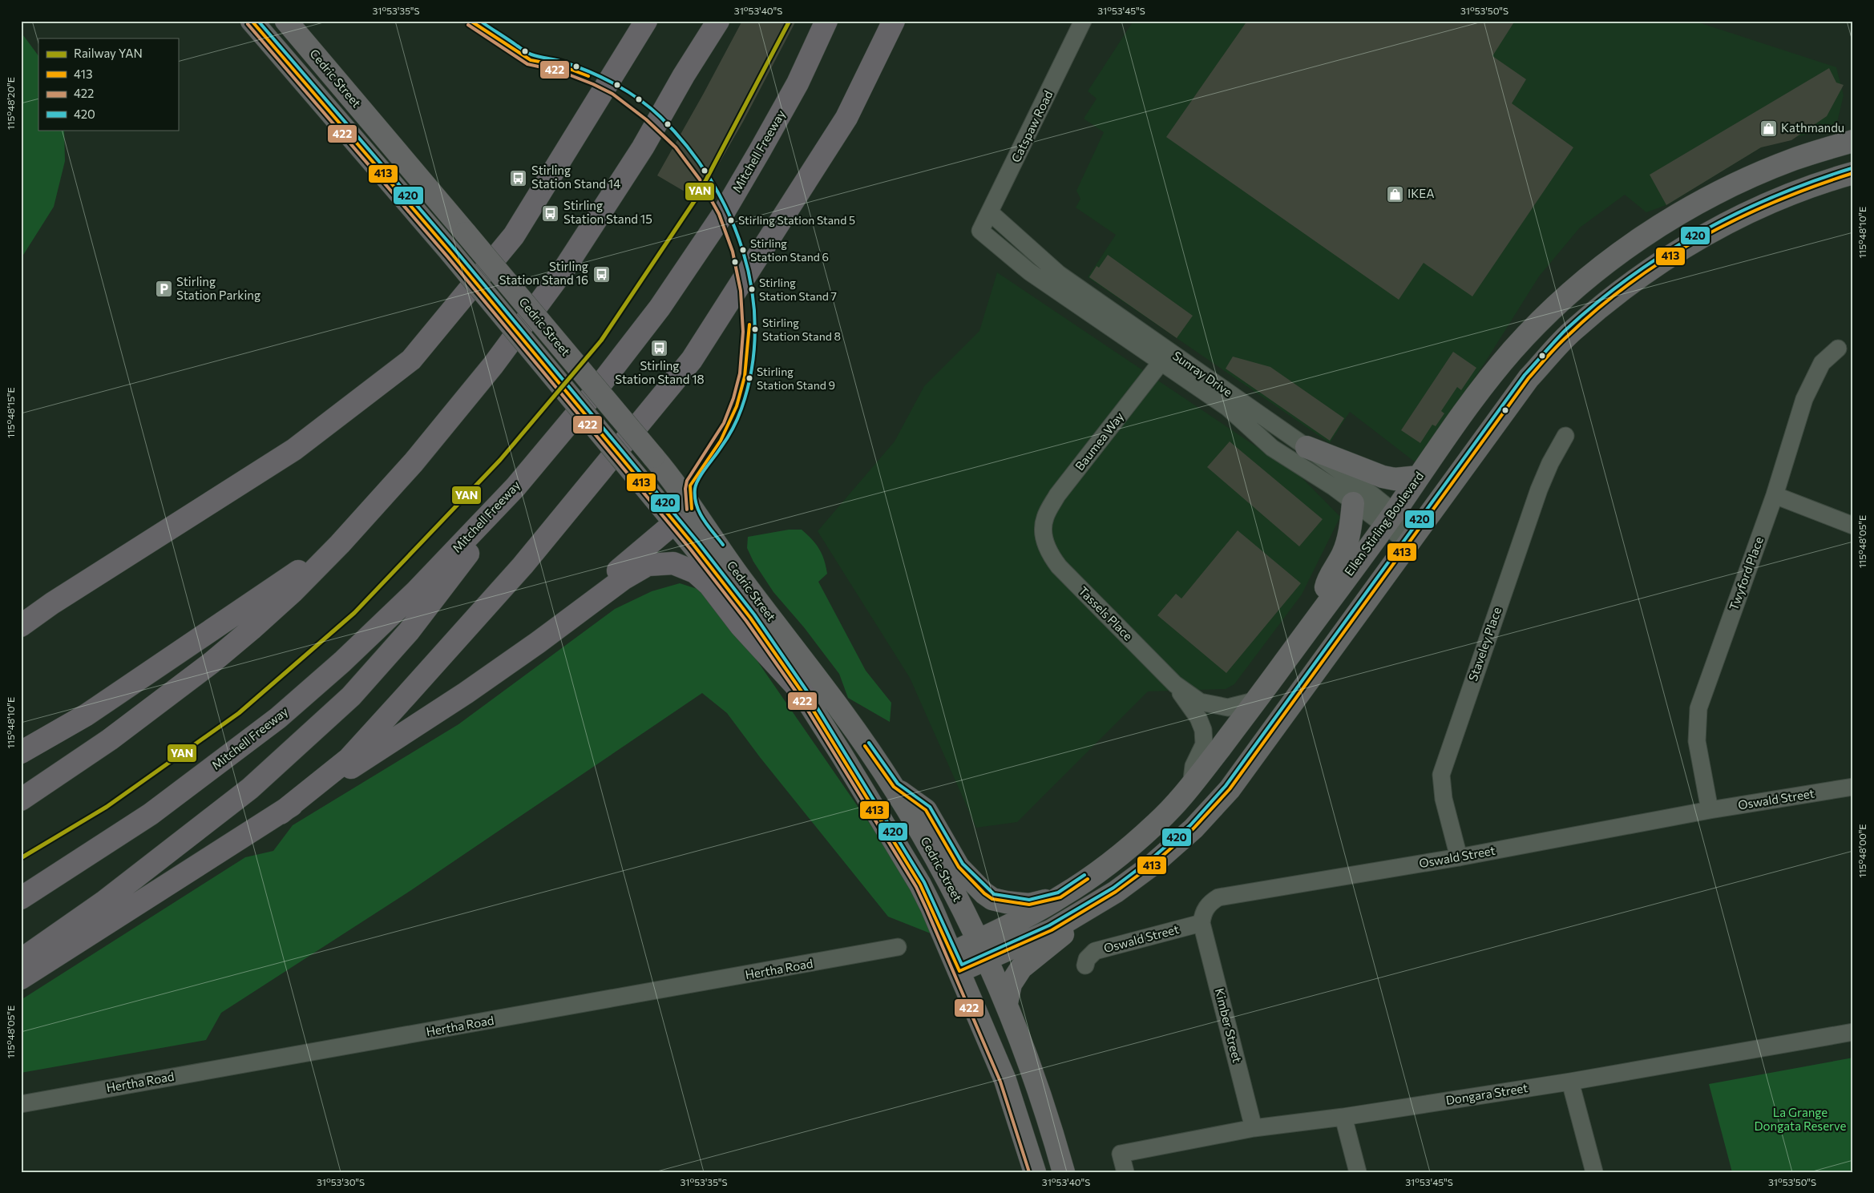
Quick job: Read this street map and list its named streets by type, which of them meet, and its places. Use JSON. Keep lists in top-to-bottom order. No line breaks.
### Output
{"streets":{"highway":["Mitchell Freeway"],"main road":["Cedric Street","Ellen Stirling Boulevard"],"street":["Catspaw Road","Sunray Drive","Baumea Way","Twyford Place","Tassels Place","Staveley Place","Oswald Street","Hertha Road","Kimber Street","Dongara Street"]},"crossings":[["Cedric Street","Ellen Stirling Boulevard"],["Catspaw Road","Sunray Drive"],["Sunray Drive","Baumea Way"],["Sunray Drive","Ellen Stirling Boulevard"],["Baumea Way","Tassels Place"],["Ellen Stirling Boulevard","Tassels Place"],["Twyford Place","Oswald Street"],["Staveley Place","Oswald Street"],["Oswald Street","Kimber Street"],["Kimber Street","Dongara Street"]],"parks":["La Grange Dongata Reserve"],"places":{"shop":["Kathmandu","IKEA"],"bus stop":["Stirling Station Stand 14","Stirling Station Stand 15","Stirling Station Stand 16","Stirling Station Stand 18"],"other":["Stirling Station Stand 5","Stirling Station Stand 6","Stirling Station Stand 7","Stirling Station Stand 8","Stirling Station Stand 9"],"parking":["Stirling Station Parking"]},"lines":["rail line YAN","transit line 413","transit line 420","transit line 422"],"legend":["Railway YAN","413","422","420"],"coordinates":["31°53'35\"S","31°53'40\"S","31°53'45\"S","31°53'50\"S","115°48'20\"E","115°48'10\"E","115°48'15\"E","115°48'05\"E","115°48'00\"E","31°53'30\"S"]}
